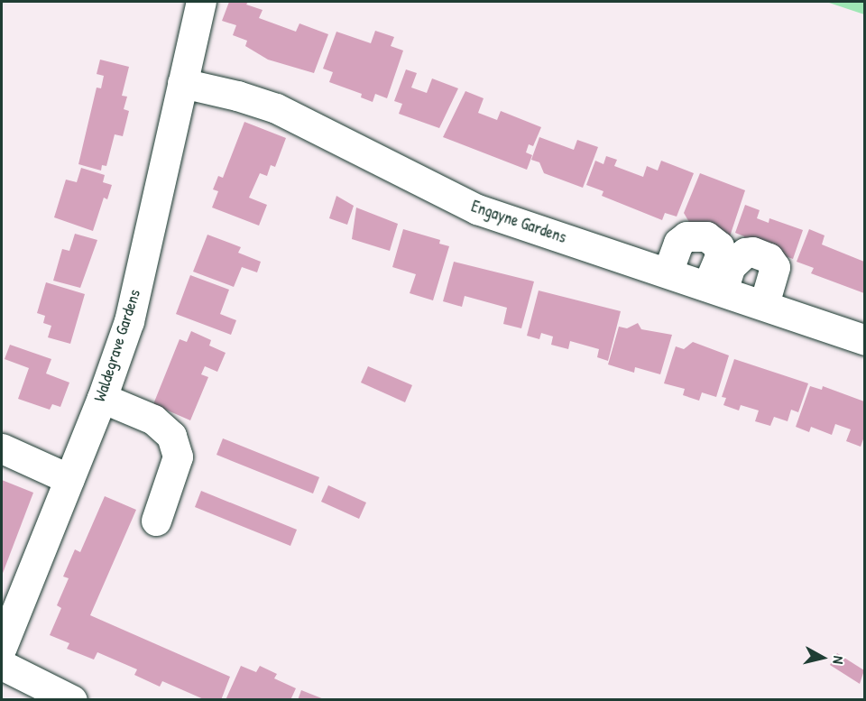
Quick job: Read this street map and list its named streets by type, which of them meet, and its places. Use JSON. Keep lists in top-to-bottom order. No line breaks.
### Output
{"streets":{"street":["Engayne Gardens","Waldegrave Gardens"]},"crossings":[["Engayne Gardens","Waldegrave Gardens"]],"north":"right"}
